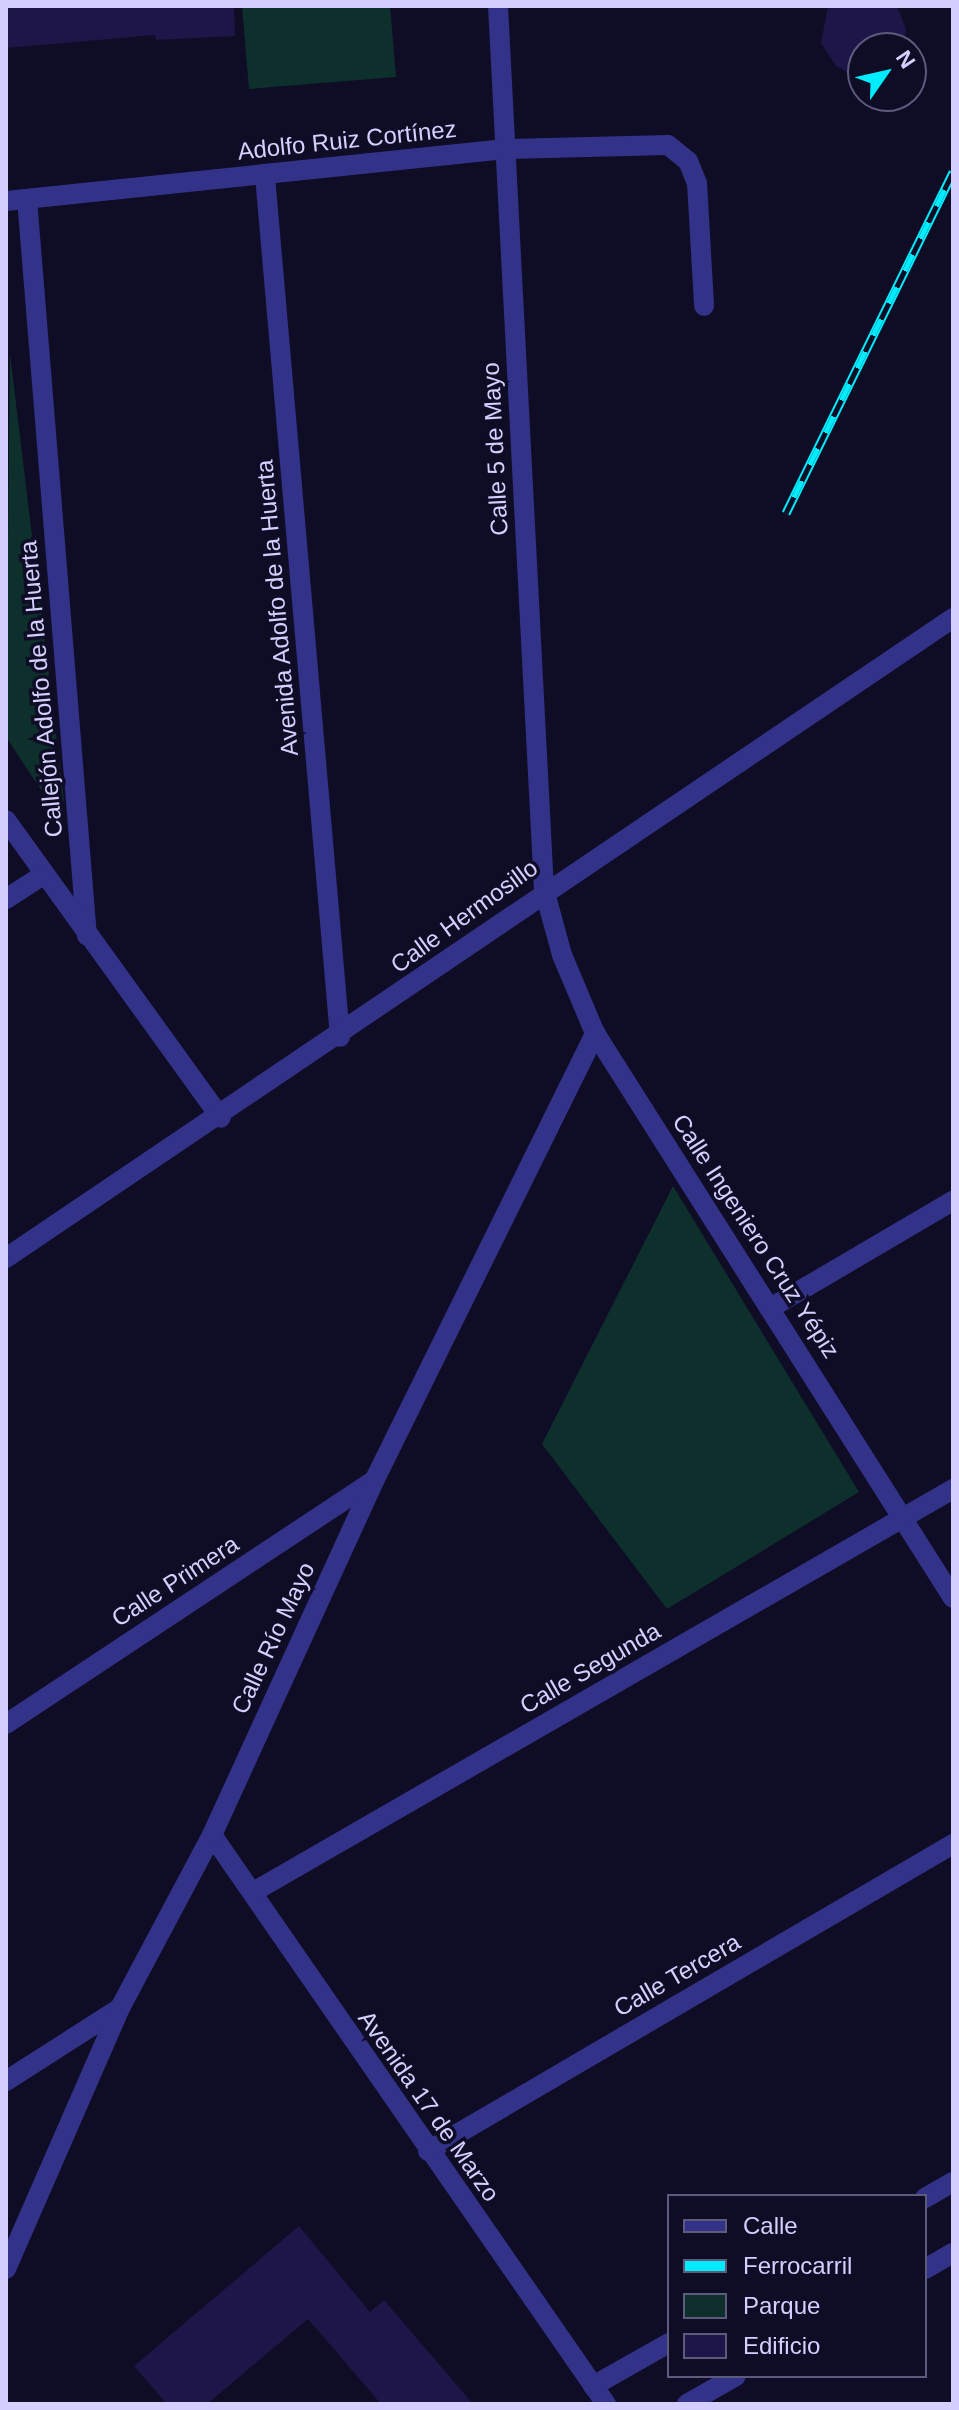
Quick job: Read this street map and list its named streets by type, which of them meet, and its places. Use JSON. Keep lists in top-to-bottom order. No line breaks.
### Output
{"streets":{"street":["Adolfo Ruiz Cortínez","Calle 5 de Mayo","Avenida Adolfo de la Huerta","Callejón Adolfo de la Huerta","Calle Hermosillo","Calle Ingeniero Cruz Yépiz","Calle Primera","Calle Río Mayo","Calle Segunda","Calle Tercera","Avenida 17 de Marzo"]},"crossings":[["Adolfo Ruiz Cortínez","Calle 5 de Mayo"],["Adolfo Ruiz Cortínez","Avenida Adolfo de la Huerta"],["Adolfo Ruiz Cortínez","Callejón Adolfo de la Huerta"],["Calle 5 de Mayo","Calle Hermosillo"],["Calle 5 de Mayo","Calle Ingeniero Cruz Yépiz"],["Avenida Adolfo de la Huerta","Calle Hermosillo"],["Calle Hermosillo","Calle Ingeniero Cruz Yépiz"],["Calle Ingeniero Cruz Yépiz","Calle Río Mayo"],["Calle Ingeniero Cruz Yépiz","Calle Segunda"],["Calle Primera","Calle Río Mayo"],["Calle Río Mayo","Avenida 17 de Marzo"],["Calle Segunda","Avenida 17 de Marzo"],["Calle Tercera","Avenida 17 de Marzo"]],"legend":["Calle","Ferrocarril","Parque","Edificio"],"north":"top right"}
